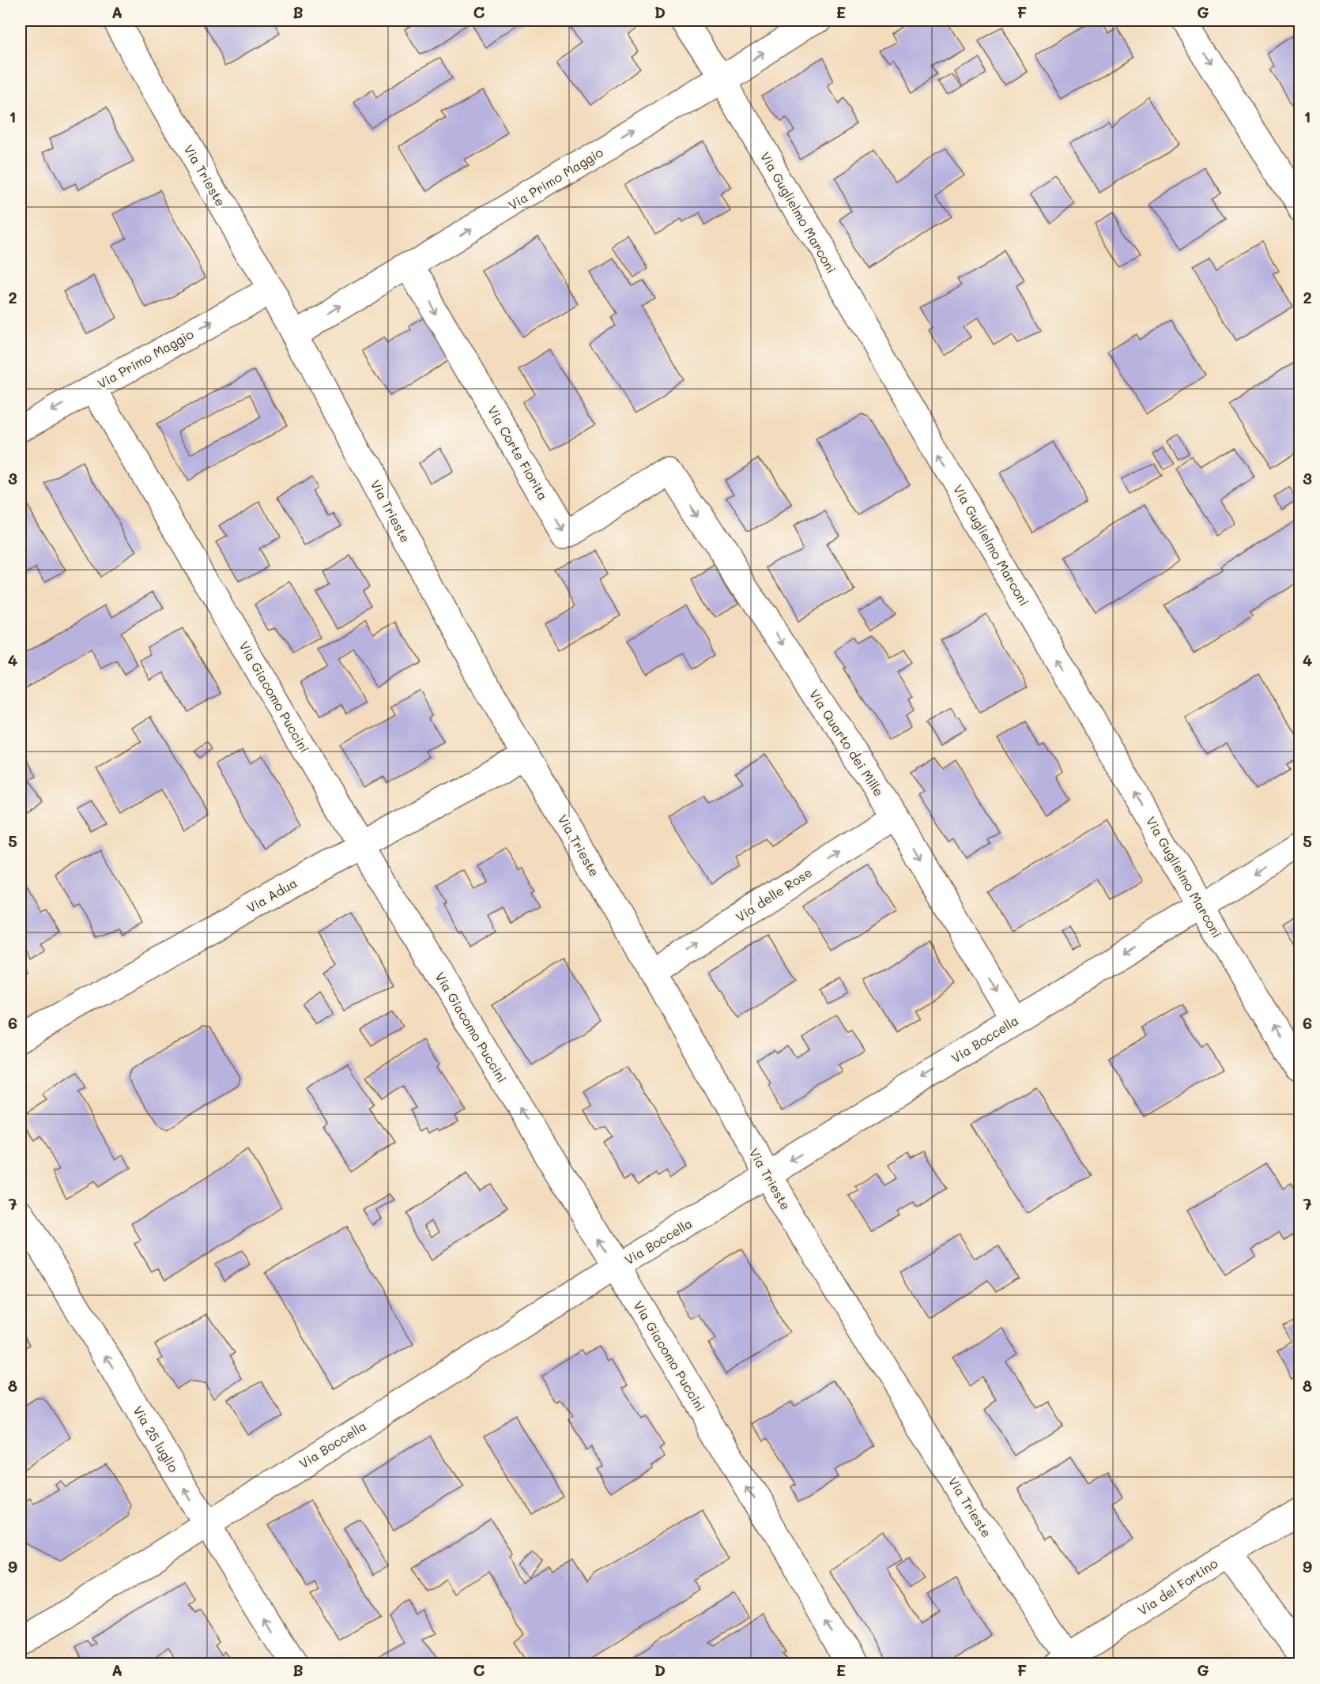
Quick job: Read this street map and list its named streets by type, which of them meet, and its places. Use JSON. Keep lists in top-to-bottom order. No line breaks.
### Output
{"streets":{"street":["Via Trieste","Via Primo Maggio","Via Guglielmo Marconi","Via Corte Fiorita","Via Giacomo Puccini","Via Quarto dei Mille","Via delle Rose","Via Adua","Via Boccella","Via 25 luglio","Via del Fortino"]},"crossings":[["Via Trieste","Via Primo Maggio"],["Via Trieste","Via delle Rose"],["Via Trieste","Via Adua"],["Via Trieste","Via Boccella"],["Via Trieste","Via del Fortino"],["Via Primo Maggio","Via Guglielmo Marconi"],["Via Primo Maggio","Via Corte Fiorita"],["Via Primo Maggio","Via Giacomo Puccini"],["Via Guglielmo Marconi","Via Boccella"],["Via Corte Fiorita","Via Quarto dei Mille"],["Via Giacomo Puccini","Via Adua"],["Via Giacomo Puccini","Via Boccella"],["Via Quarto dei Mille","Via delle Rose"],["Via Quarto dei Mille","Via Boccella"],["Via Boccella","Via 25 luglio"]],"one_way":["Via Primo Maggio","Via Guglielmo Marconi","Via Giacomo Puccini","Via Quarto dei Mille","Via delle Rose","Via Boccella","Via 25 luglio"],"grid":{"columns":["A","B","C","D","E","F","G"],"rows":["1","2","3","4","5","6","7","8","9"]}}
